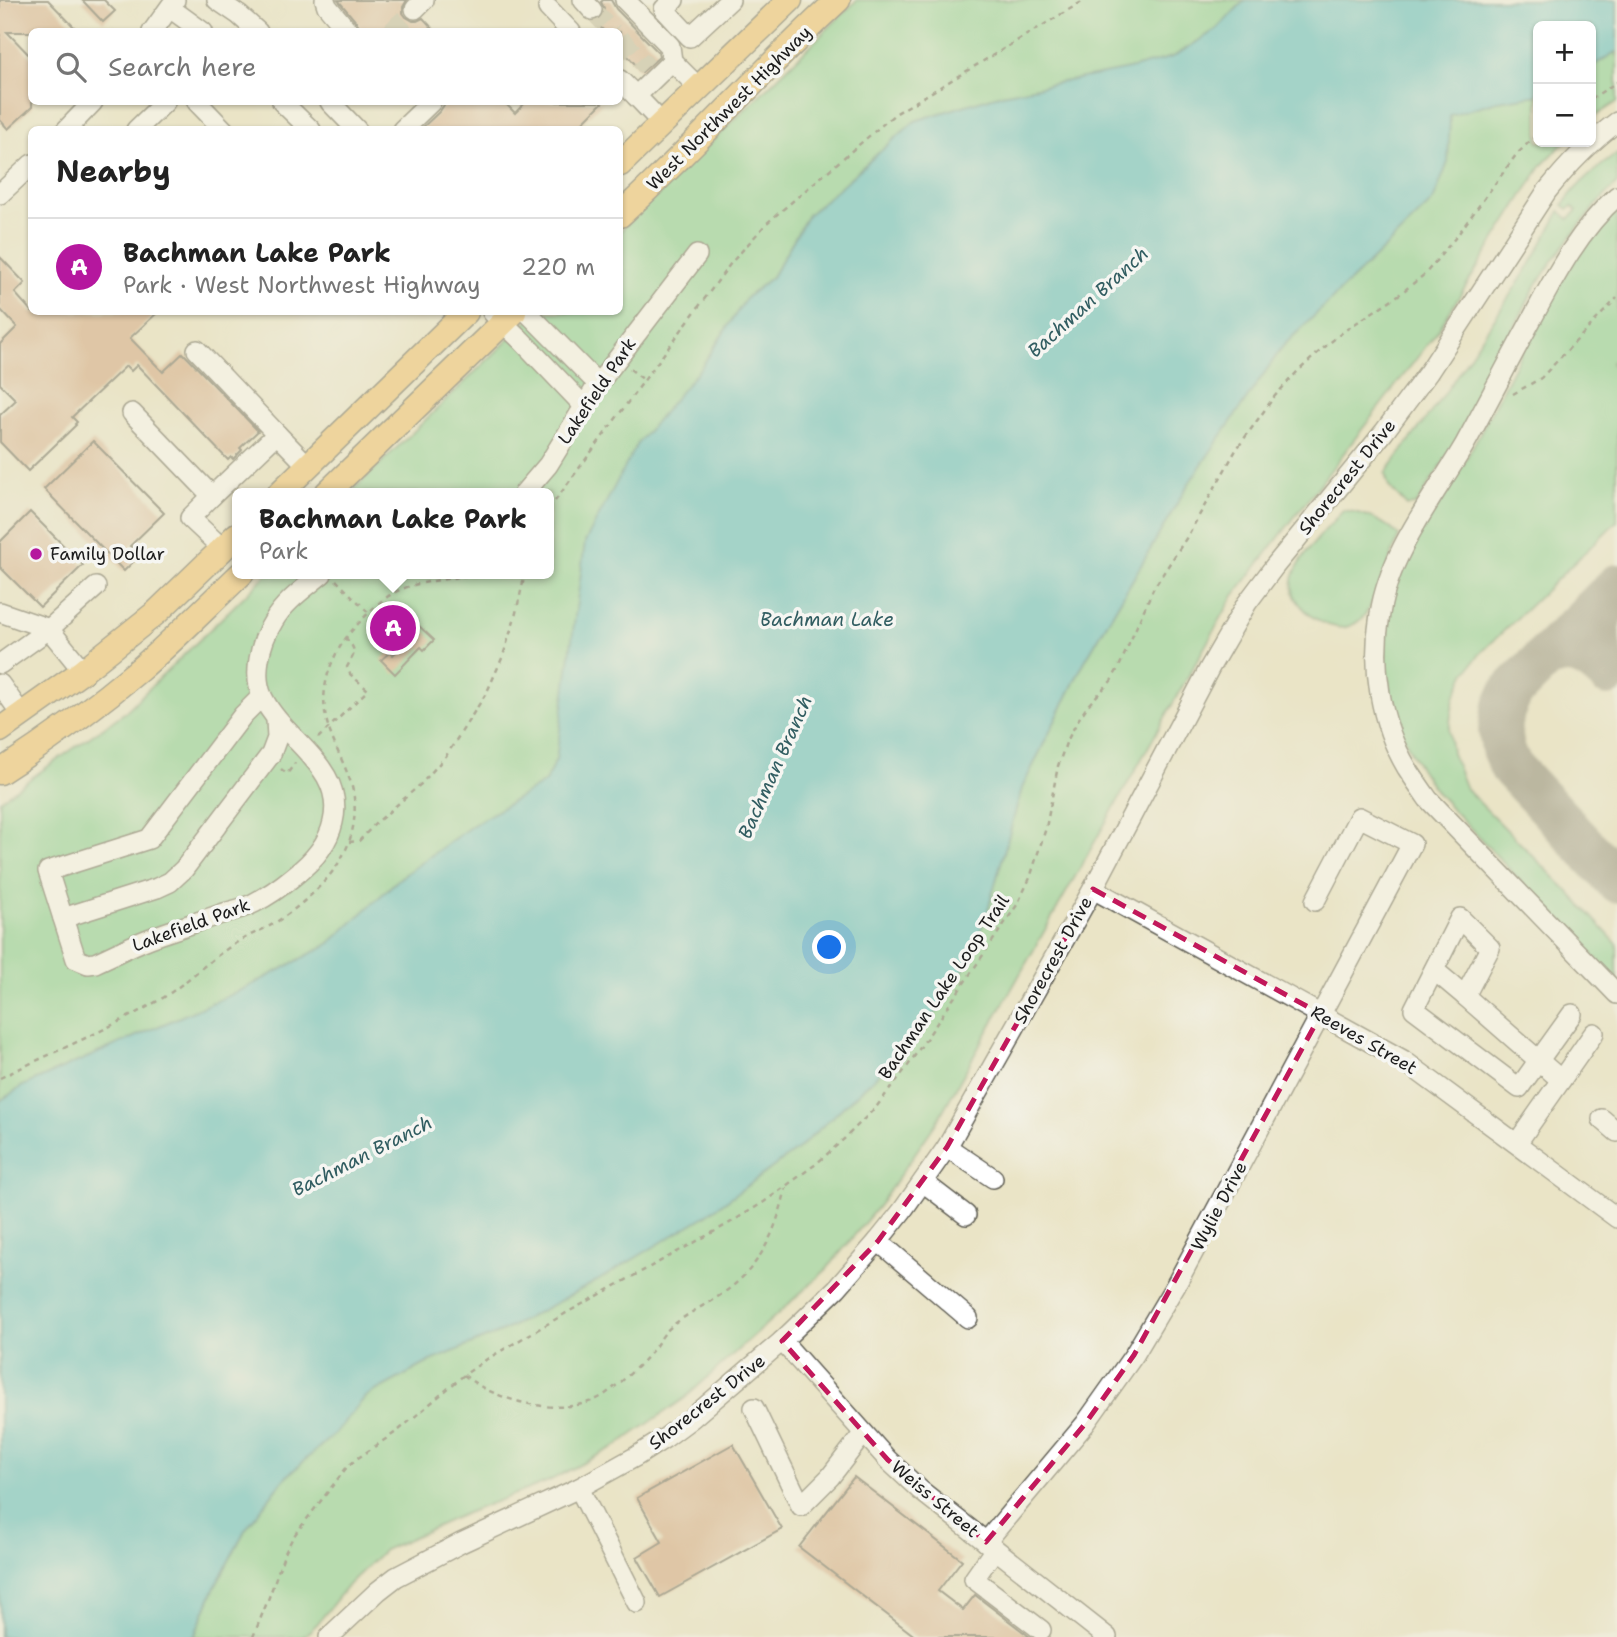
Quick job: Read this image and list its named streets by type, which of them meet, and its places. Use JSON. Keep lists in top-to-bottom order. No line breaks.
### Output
{"streets":{"main road":["West Northwest Highway"],"street":["Lakefield Park","Shorecrest Drive","Reeves Street","Wylie Drive","Weiss Street"],"path":["Bachman Lake Loop Trail"]},"crossings":[["Shorecrest Drive","Reeves Street"],["Shorecrest Drive","Weiss Street"],["Reeves Street","Wylie Drive"],["Wylie Drive","Weiss Street"]],"water":["Bachman Branch","Bachman Lake"],"places":["Family Dollar"],"page":{"map_buttons":["+","−"],"search":"Search here","heading":"Nearby","list":[{"mark":"A","name":"Bachman Lake Park","note":"Park · West Northwest Highway","value":"220 m"}],"popup":["Bachman Lake Park","Park"],"pins":"A"}}
